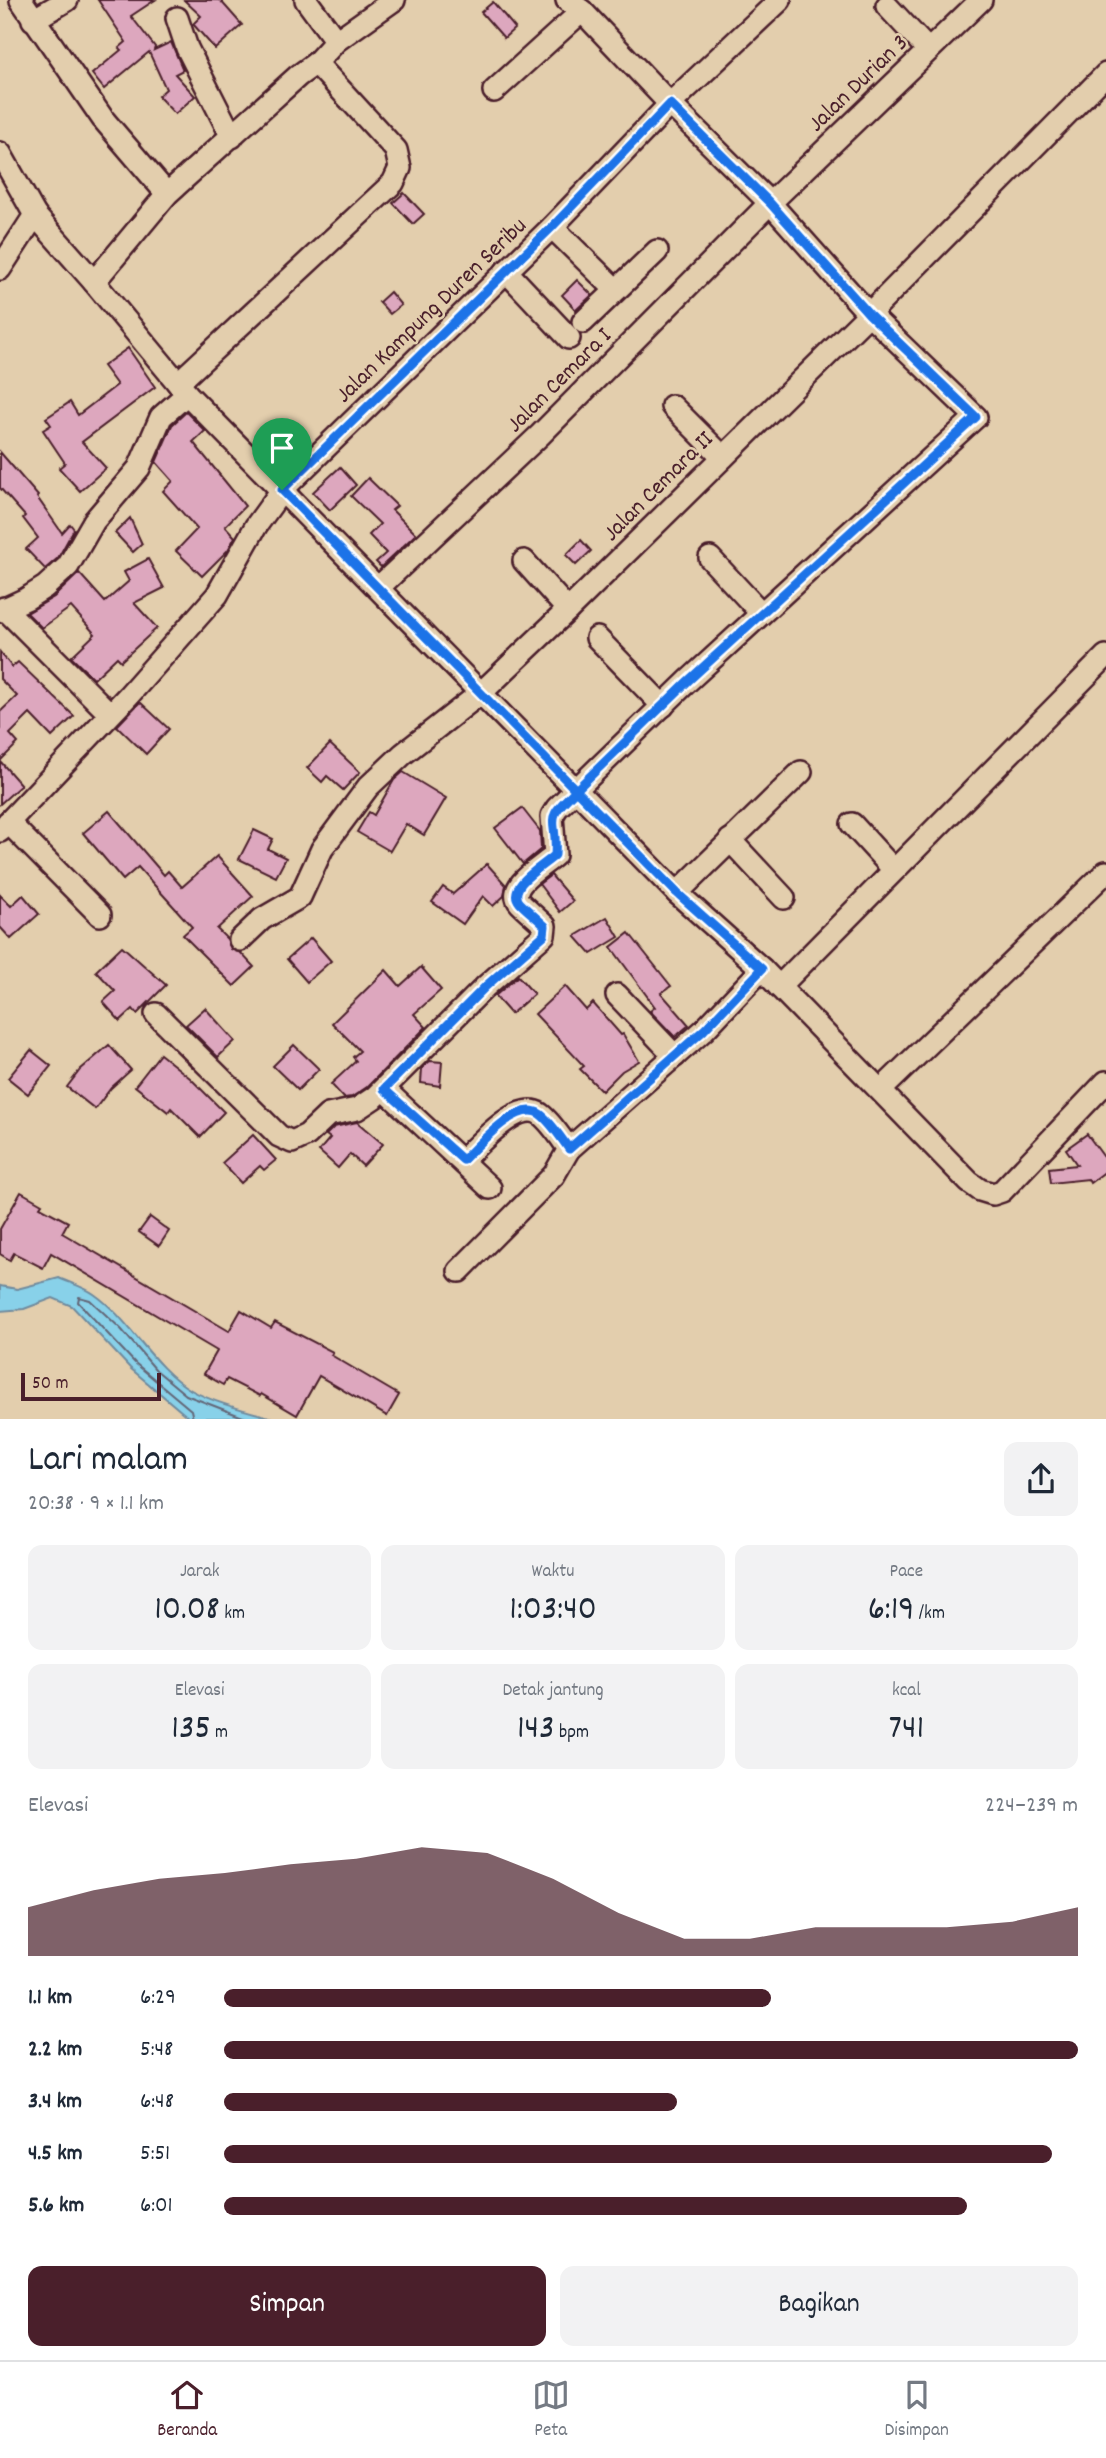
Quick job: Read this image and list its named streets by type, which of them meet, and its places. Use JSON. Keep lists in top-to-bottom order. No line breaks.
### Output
{"streets":{"street":["Jalan Durian 3","Jalan Kampung Duren Seribu","Jalan Cemara I","Jalan Cemara II"]},"crossings":[["Jalan Durian 3","Jalan Cemara I"]],"scale_bar":"50 m","page":{"scale":"50 m","heading":["Lari malam","20:38 · 9 × 1.1 km"],"stats":[["Jarak","10.08 km"],["Waktu","1:03:40"],["Pace","6:19 /km"],["Elevasi","135 m"],["Detak jantung","143 bpm"],["kcal","741"]],"chart":["Elevasi","224–239 m"],"list":[{"name":"1.1 km","note":"6:29"},{"name":"2.2 km","note":"5:48"},{"name":"3.4 km","note":"6:48"},{"name":"4.5 km","note":"5:51"},{"name":"5.6 km","note":"6:01"}],"buttons":["Simpan","Bagikan"],"tabs":["Beranda","Peta","Disimpan"]}}
